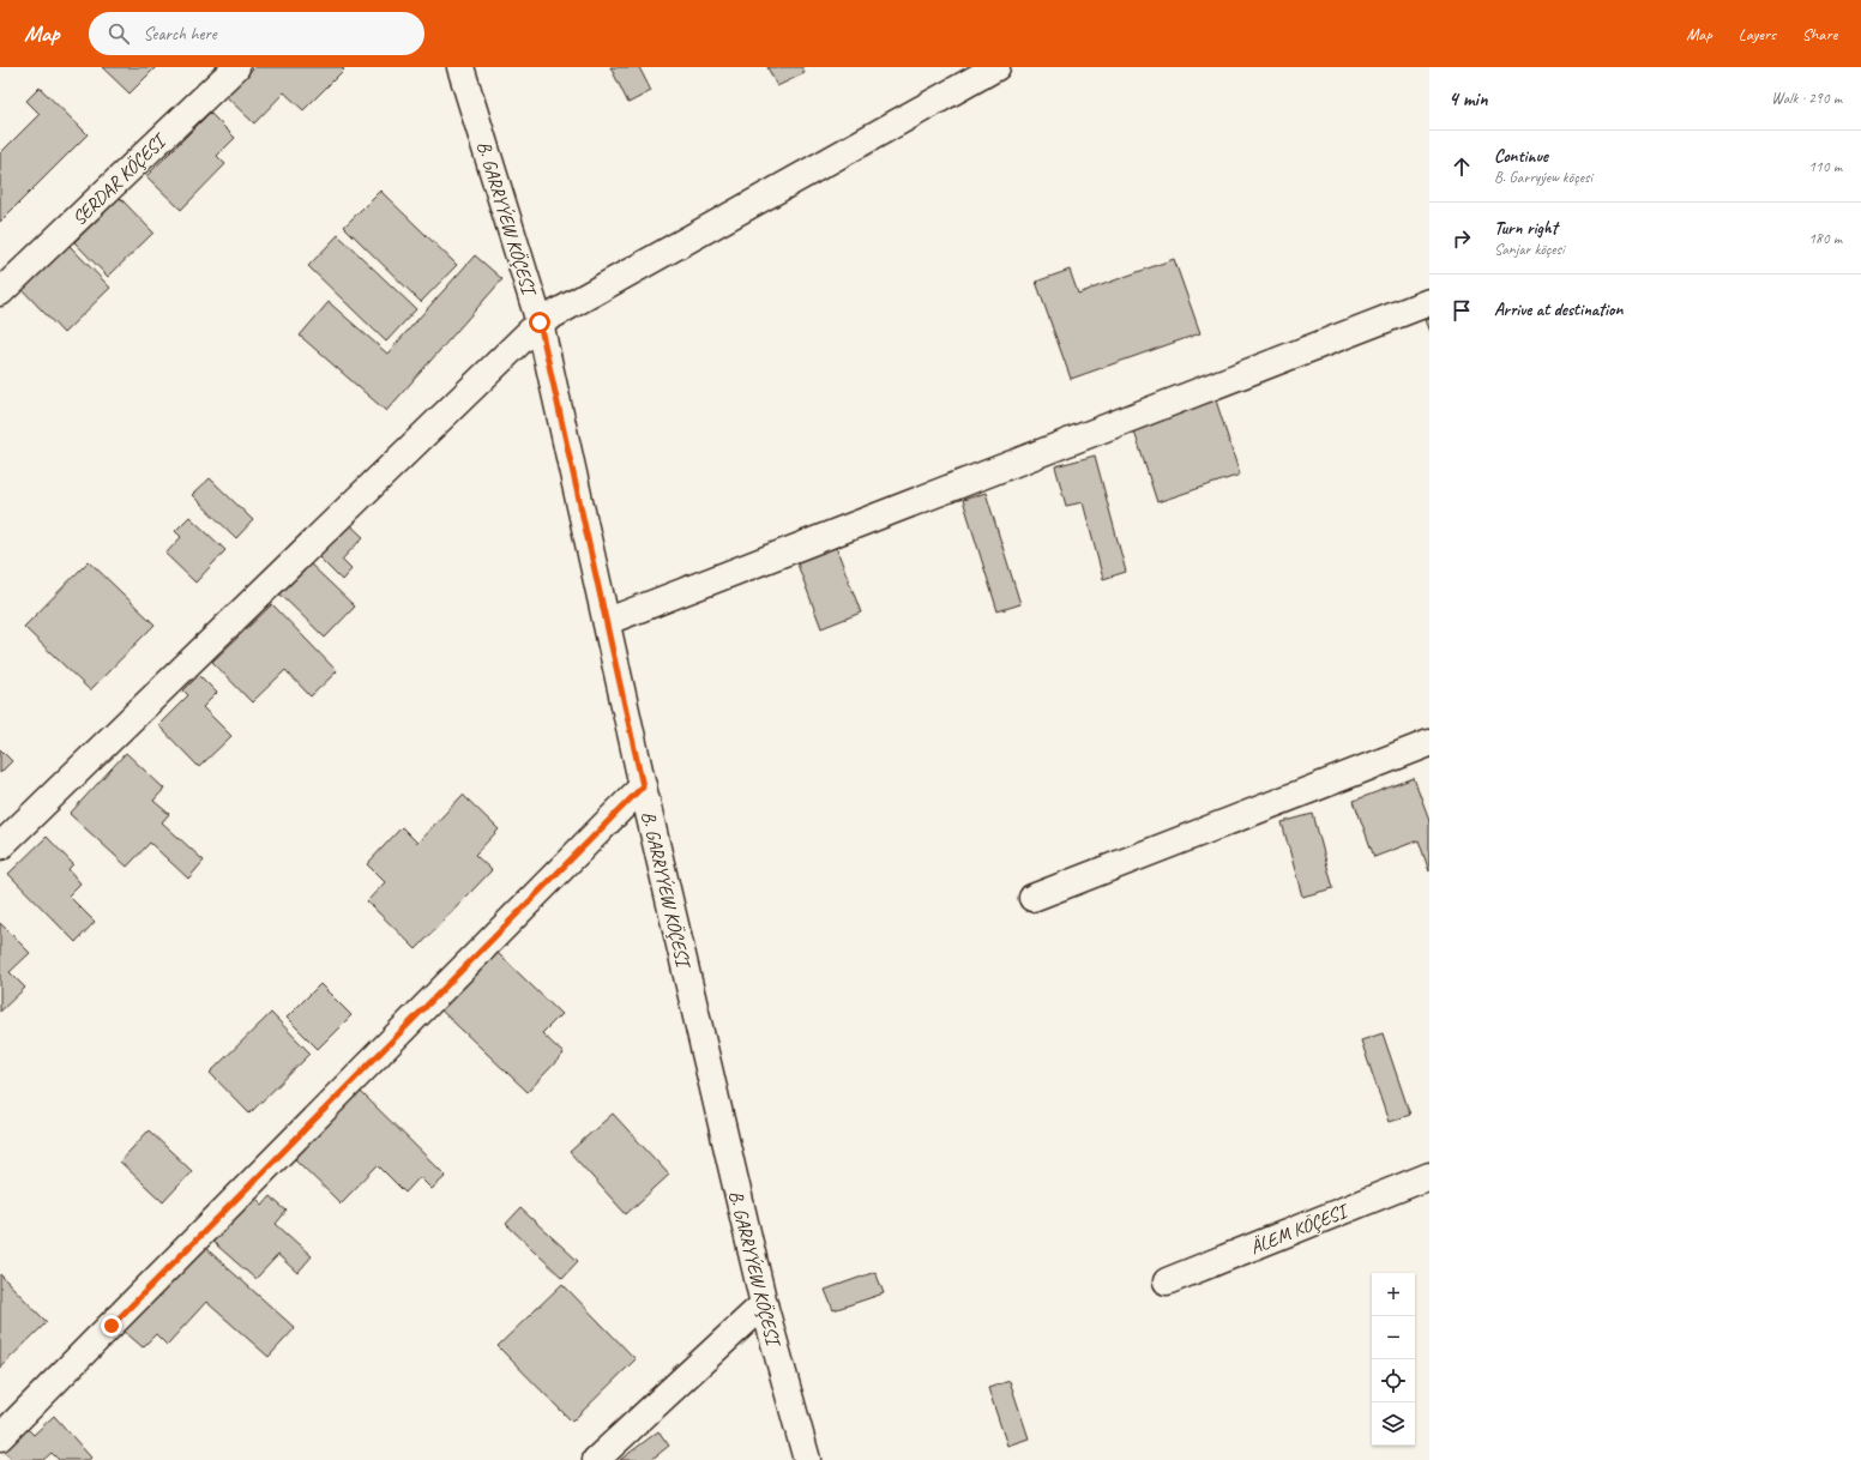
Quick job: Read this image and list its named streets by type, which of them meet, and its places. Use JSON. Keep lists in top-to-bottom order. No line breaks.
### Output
{"streets":{"street":["SERDAR KÖÇESI","B. GARRYÝEW KÖÇESI","ÄLEM KÖÇESI"]},"page":{"header":"Map","search":"Search here","nav":["Map","Layers","Share"],"heading":["4 min","Walk · 290 m"],"list":[["Continue","B. Garryýew köçesi","110 m"],["Turn right","Sanjar köçesi","180 m"],"Arrive at destination"],"map_buttons":["+","−"]}}
